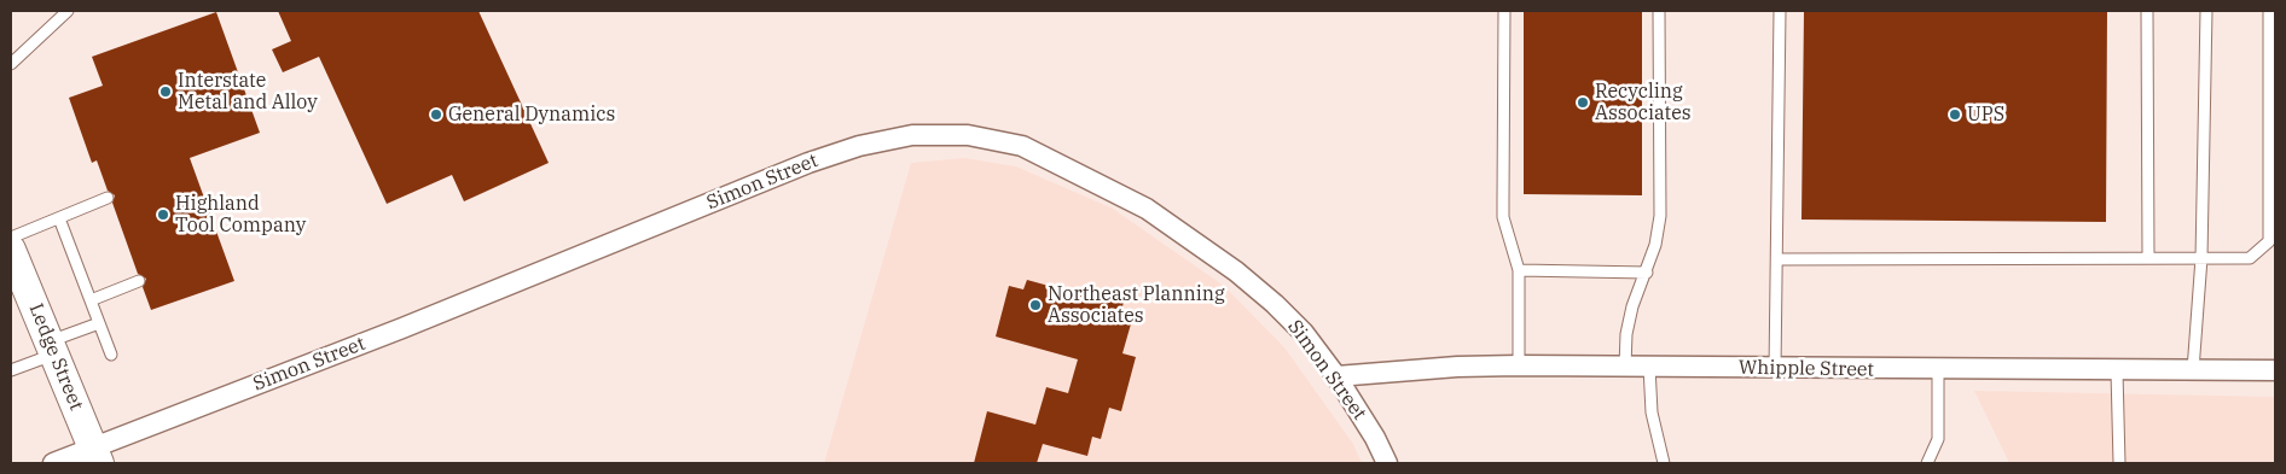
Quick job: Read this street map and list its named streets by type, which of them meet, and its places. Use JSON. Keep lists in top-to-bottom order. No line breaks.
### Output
{"streets":{"street":["Simon Street","Ledge Street","Whipple Street"]},"crossings":[["Simon Street","Ledge Street"],["Simon Street","Whipple Street"]],"places":["Interstate Metal and Alloy","Recycling Associates","General Dynamics","UPS","Highland Tool Company","Northeast Planning Associates"]}
